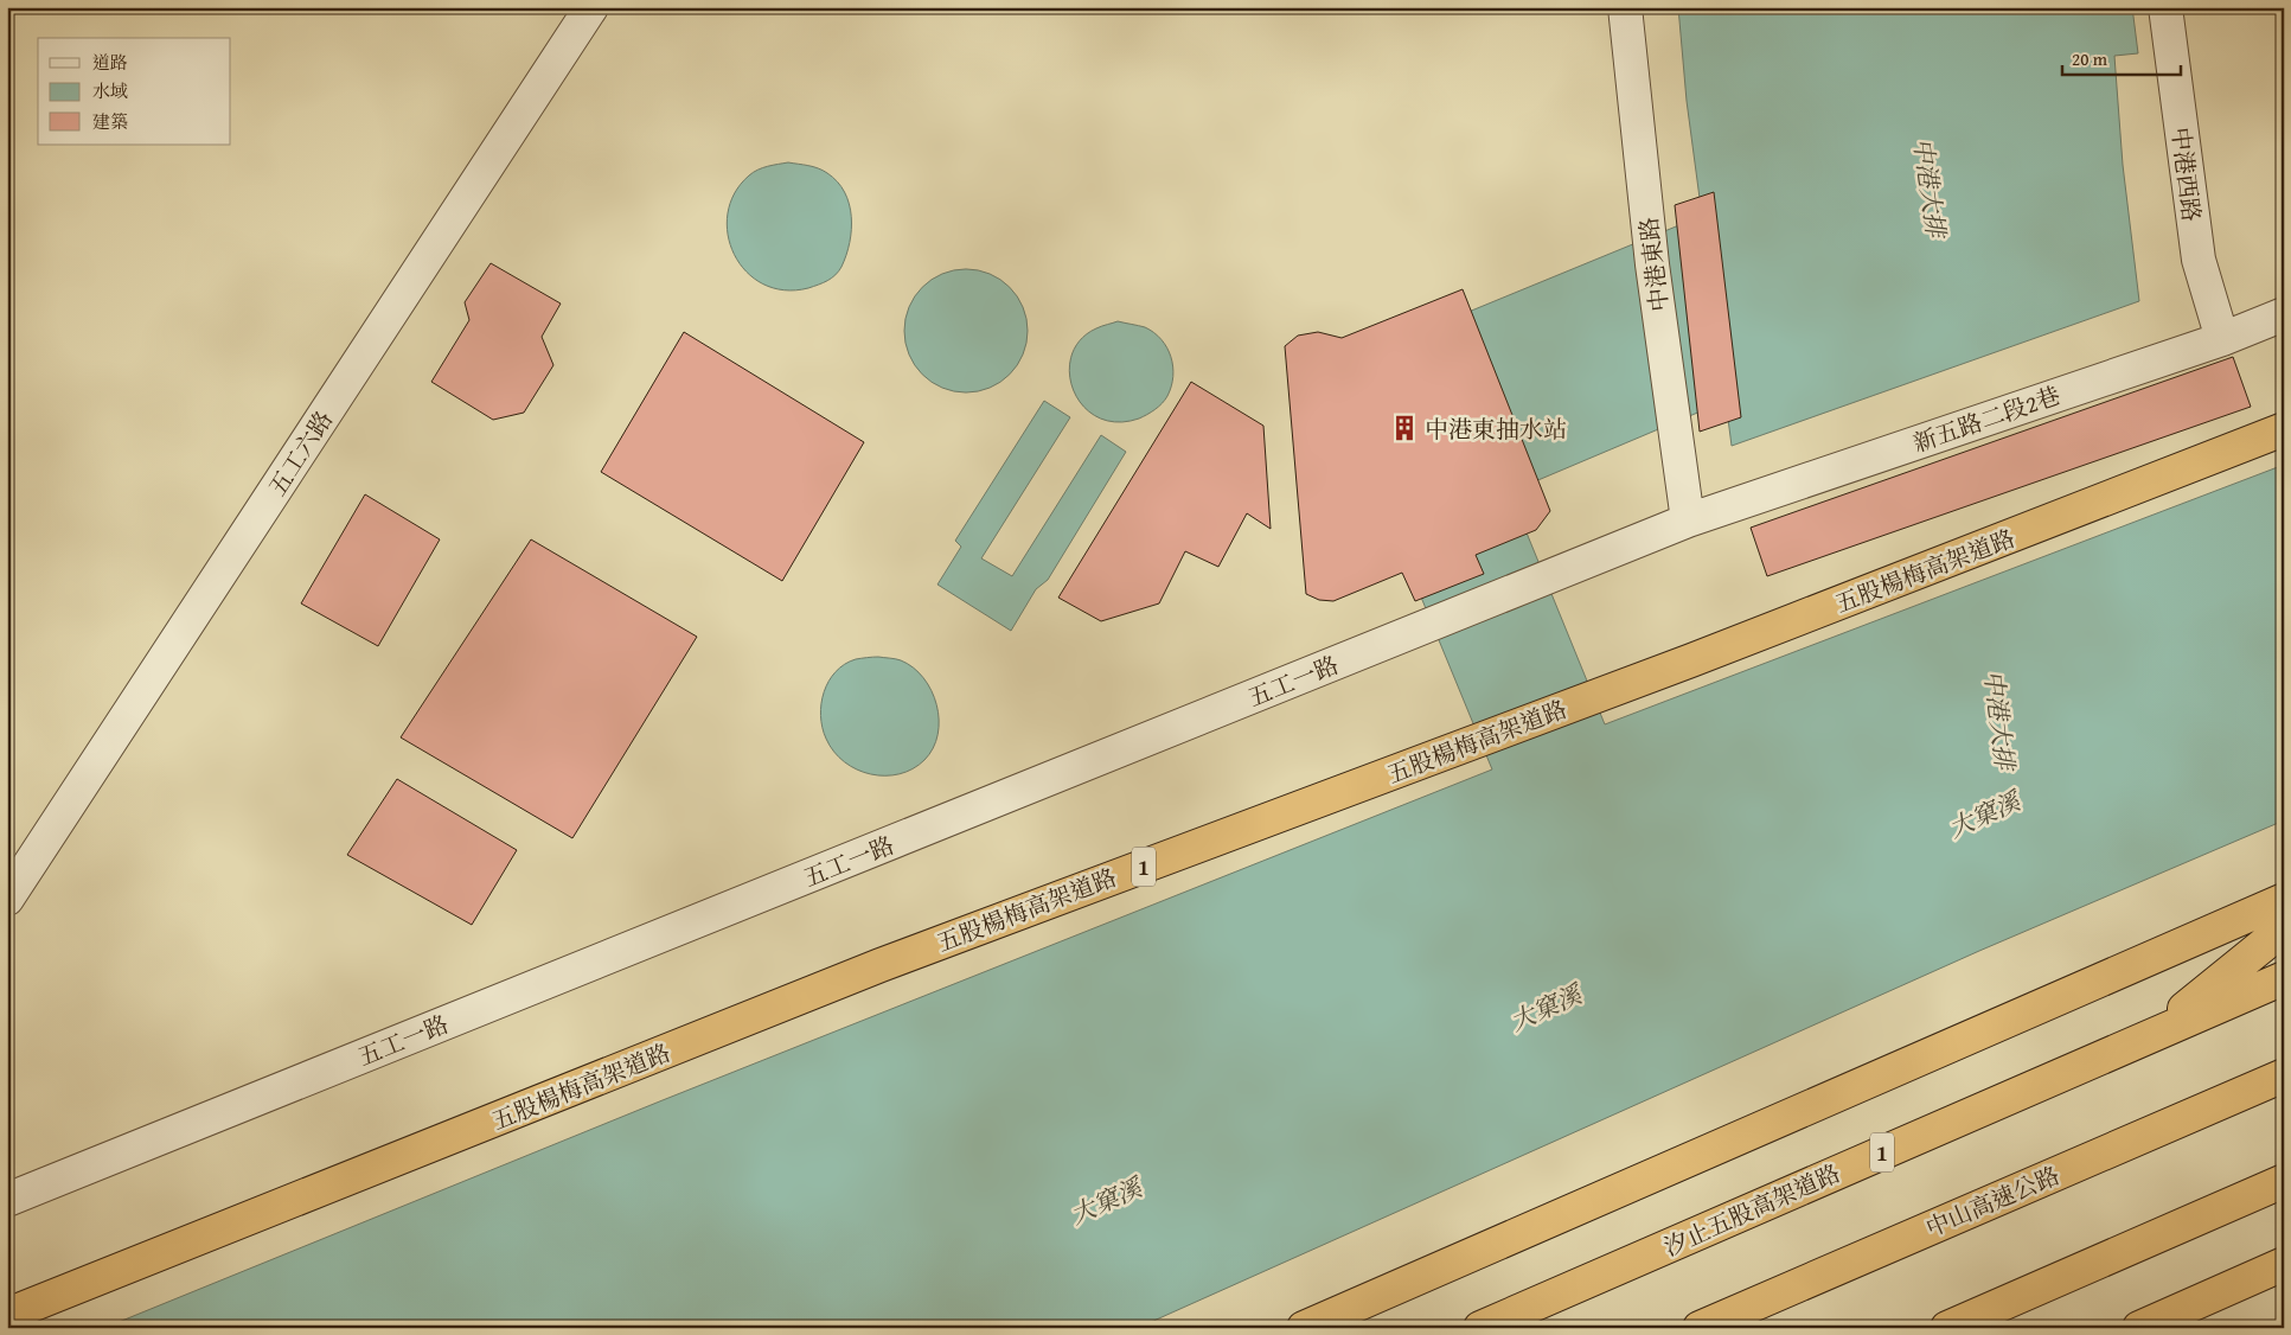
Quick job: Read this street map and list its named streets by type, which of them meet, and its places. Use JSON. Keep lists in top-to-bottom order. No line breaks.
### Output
{"streets":{"highway":["五股楊梅高架道路","1","中山高速公路","汐止五股高架道路"],"street":["中港西路","中港東路","新五路二段2巷","五工六路","五工一路"]},"crossings":[["中港西路","新五路二段2巷"],["中港東路","新五路二段2巷"],["中港東路","五工一路"],["新五路二段2巷","五工一路"]],"water":["中港大排","大窠溪"],"places":{"building":["中港東抽水站"]},"legend":["道路","水域","建築"],"scale_bar":"20 m"}
